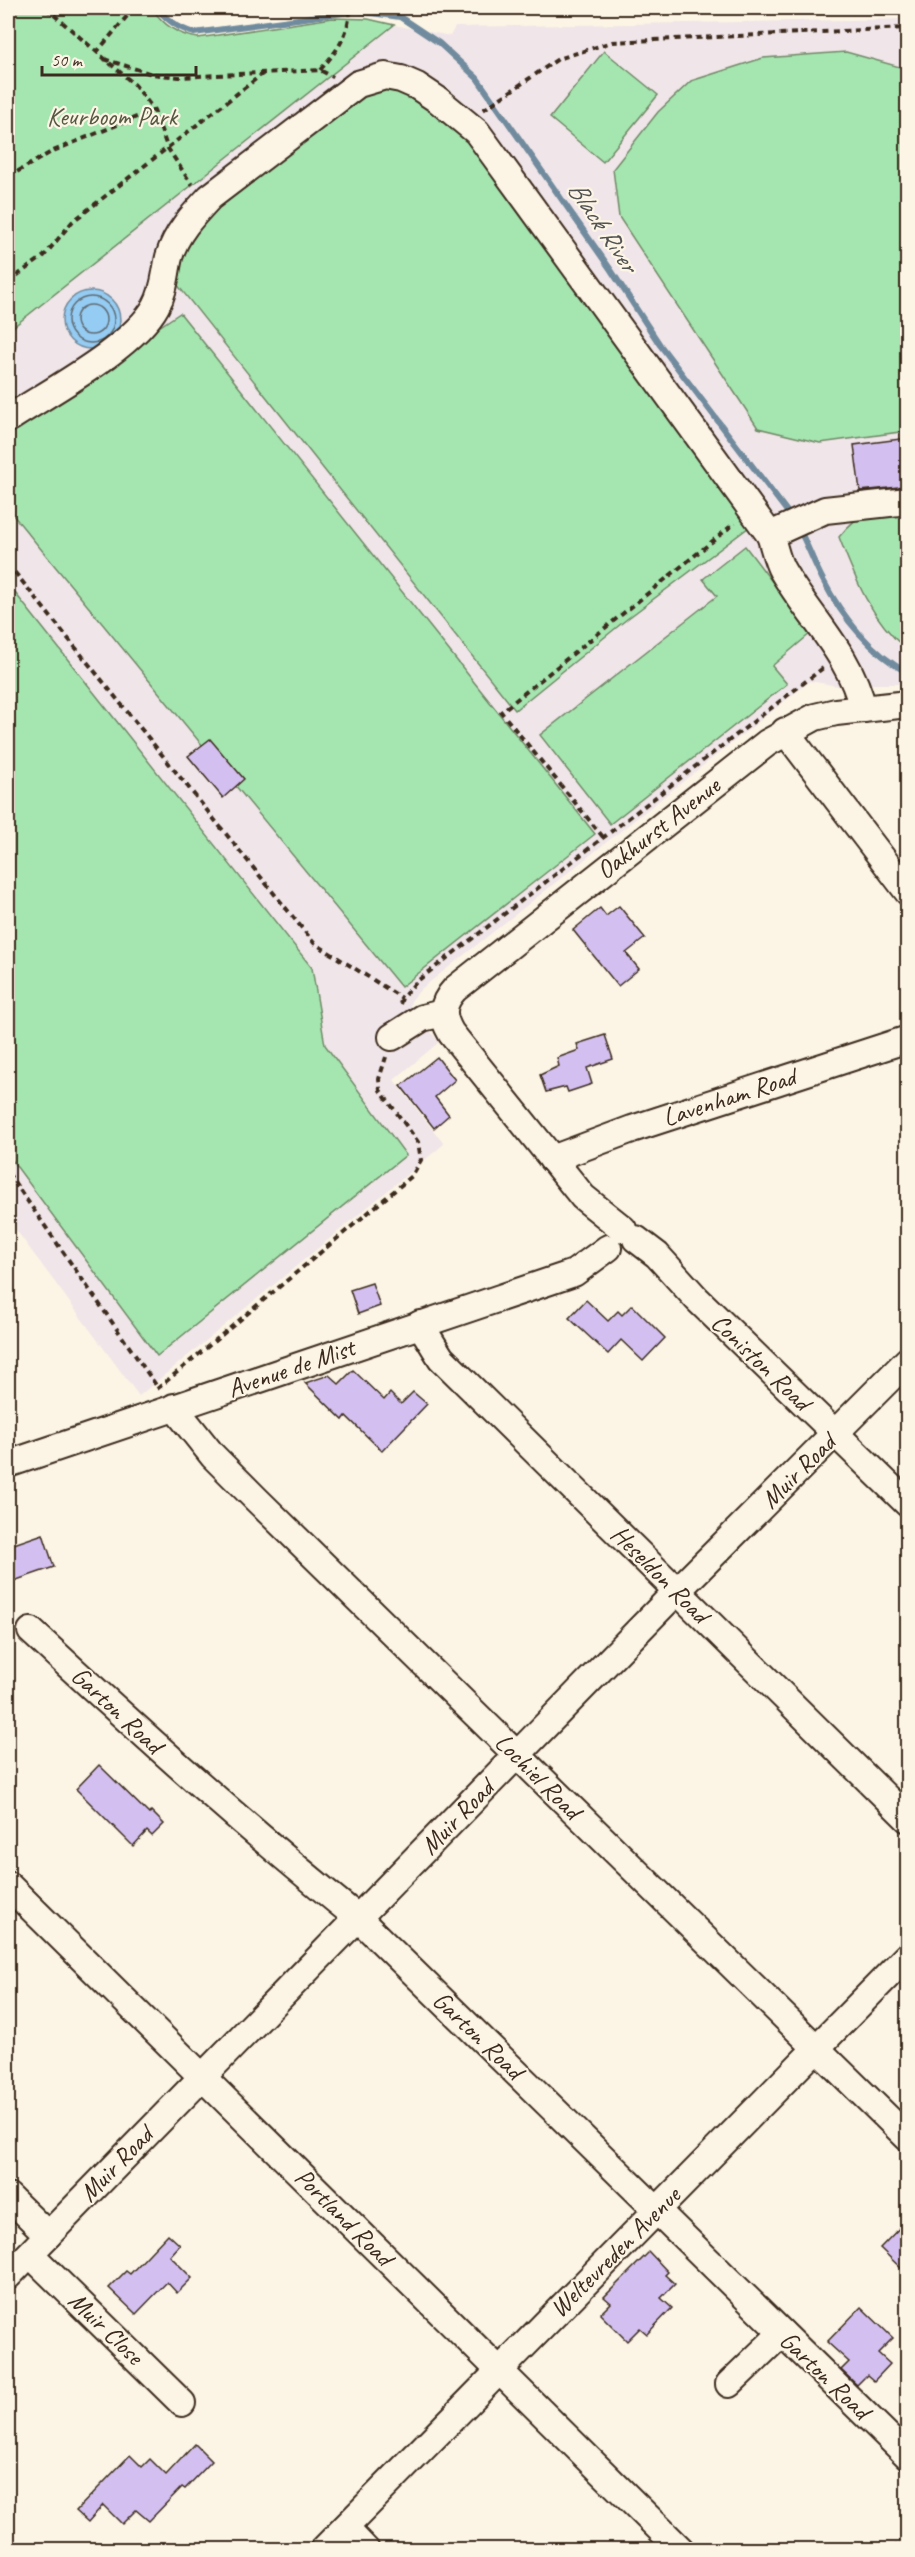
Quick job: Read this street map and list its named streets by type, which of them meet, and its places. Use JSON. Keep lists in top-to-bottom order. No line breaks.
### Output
{"streets":{"street":["Oakhurst Avenue","Lavenham Road","Coniston Road","Avenue de Mist","Muir Road","Heseldon Road","Garton Road","Lochiel Road","Portland Road","Weltevreden Avenue","Muir Close"]},"crossings":[["Oakhurst Avenue","Coniston Road"],["Lavenham Road","Coniston Road"],["Coniston Road","Avenue de Mist"],["Coniston Road","Muir Road"],["Avenue de Mist","Heseldon Road"],["Avenue de Mist","Lochiel Road"],["Muir Road","Heseldon Road"],["Muir Road","Garton Road"],["Muir Road","Lochiel Road"],["Muir Road","Portland Road"],["Muir Road","Muir Close"],["Garton Road","Weltevreden Avenue"],["Lochiel Road","Weltevreden Avenue"],["Portland Road","Weltevreden Avenue"]],"water":["Black River"],"parks":["Keurboom Park"],"scale_bar":"50 m"}
